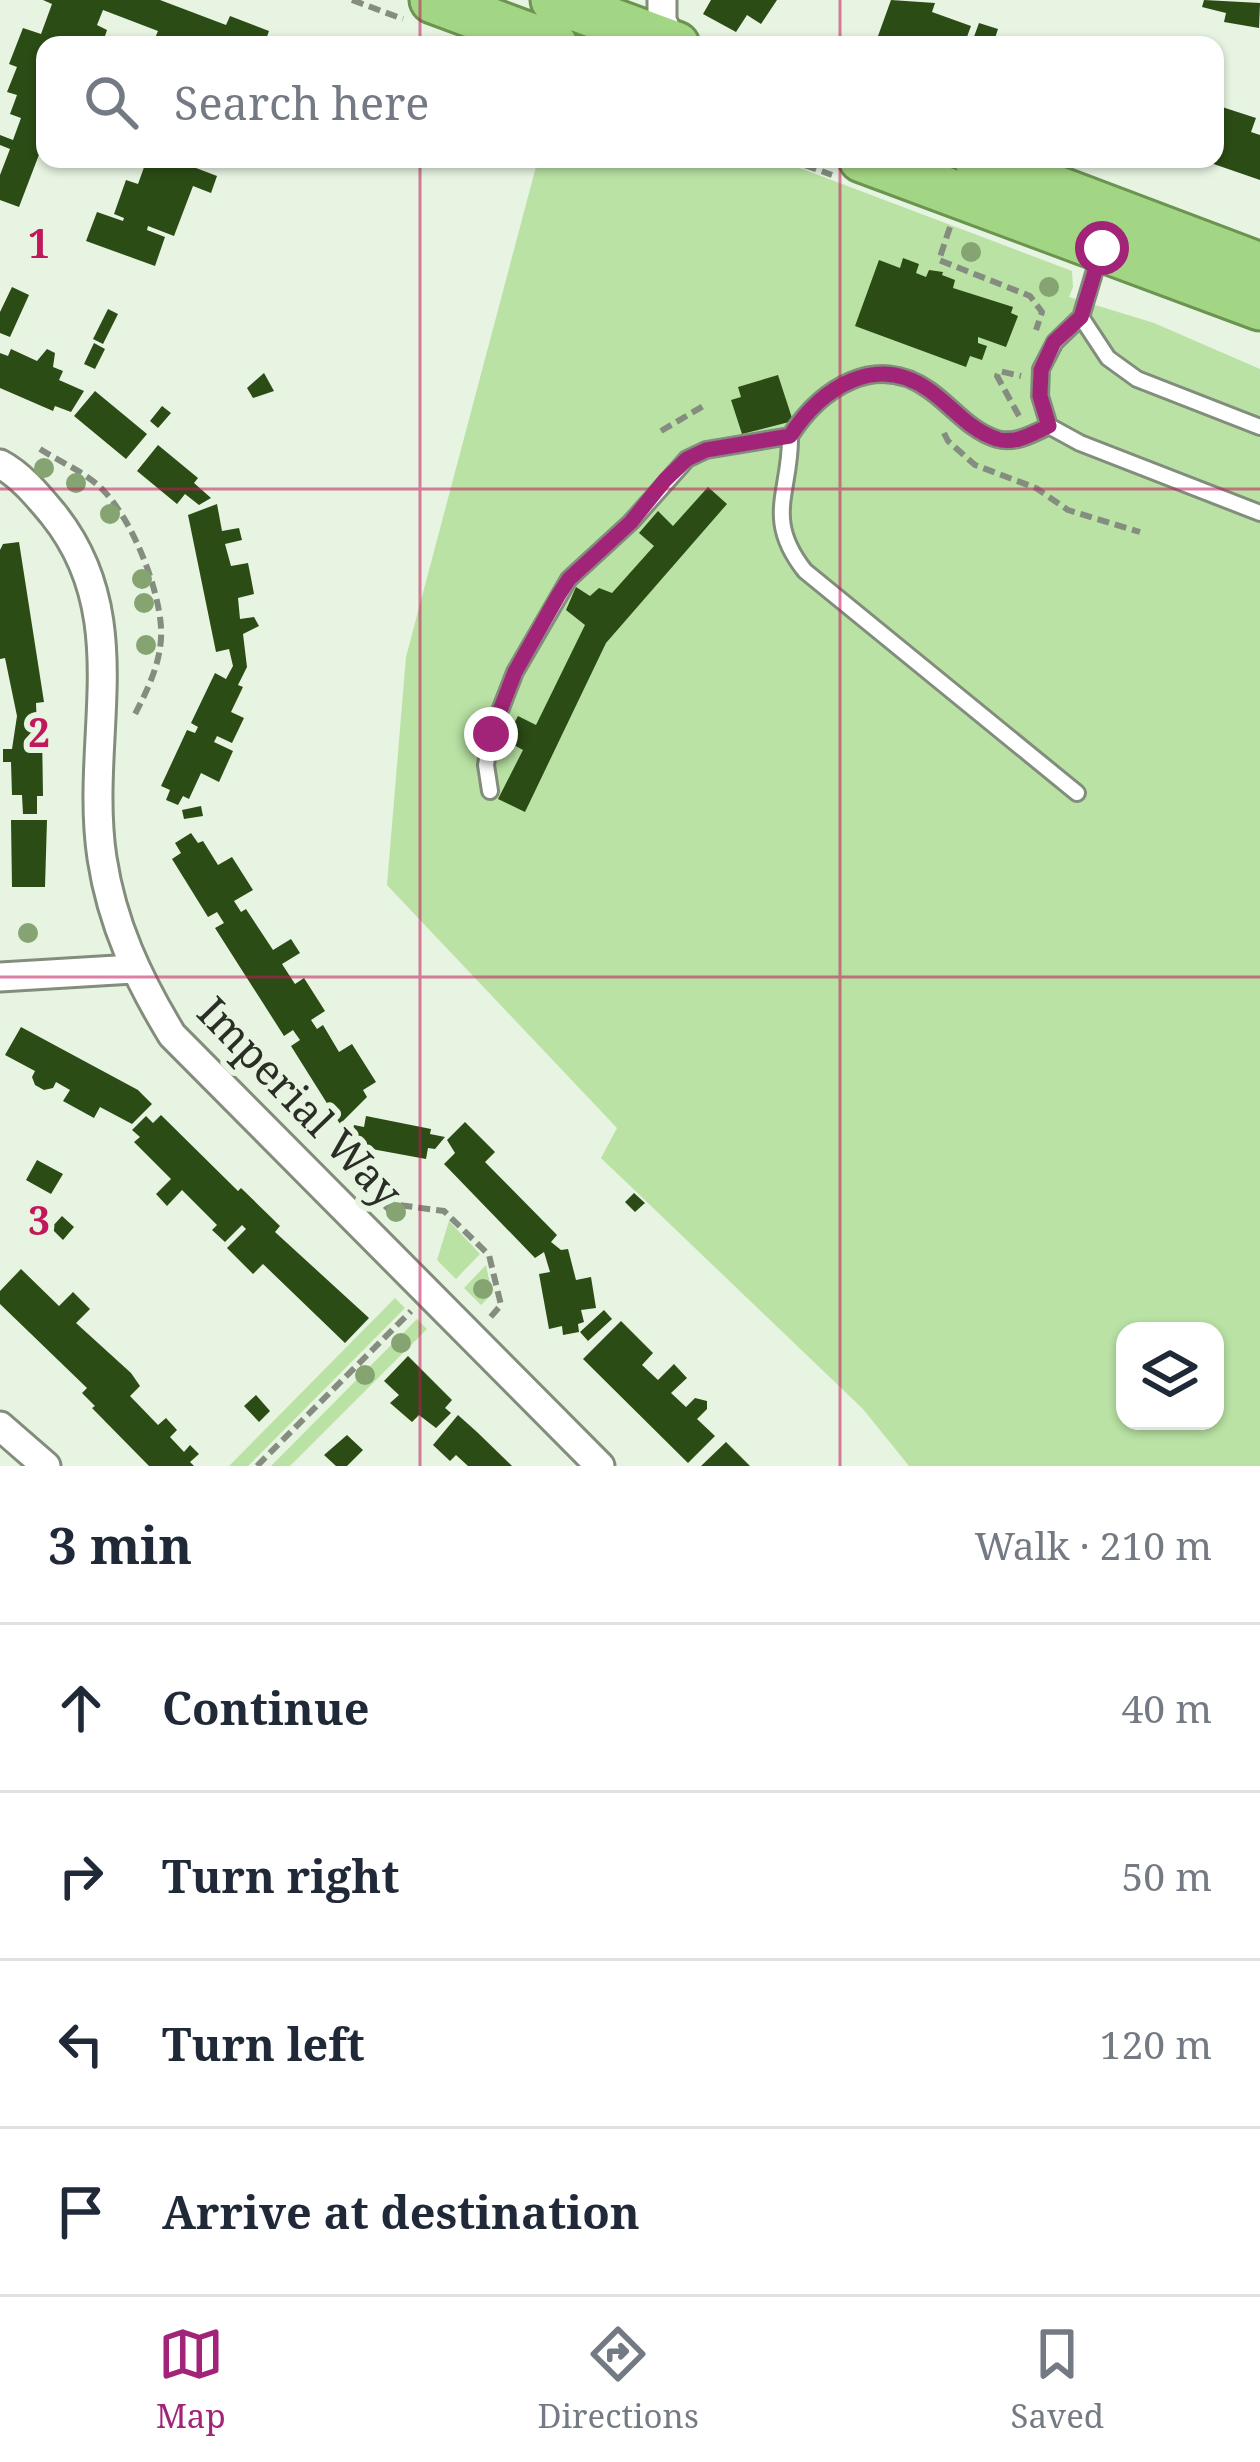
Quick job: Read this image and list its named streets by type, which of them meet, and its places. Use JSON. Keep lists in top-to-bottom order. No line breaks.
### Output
{"streets":{"street":["Imperial Way"]},"page":{"search":"Search here","heading":["3 min","Walk · 210 m"],"list":[["Continue","40 m"],["Turn right","50 m"],["Turn left","120 m"],"Arrive at destination"],"nav":["Map","Directions","Saved"]},"grid":{"rows":["1","2","3"]}}
